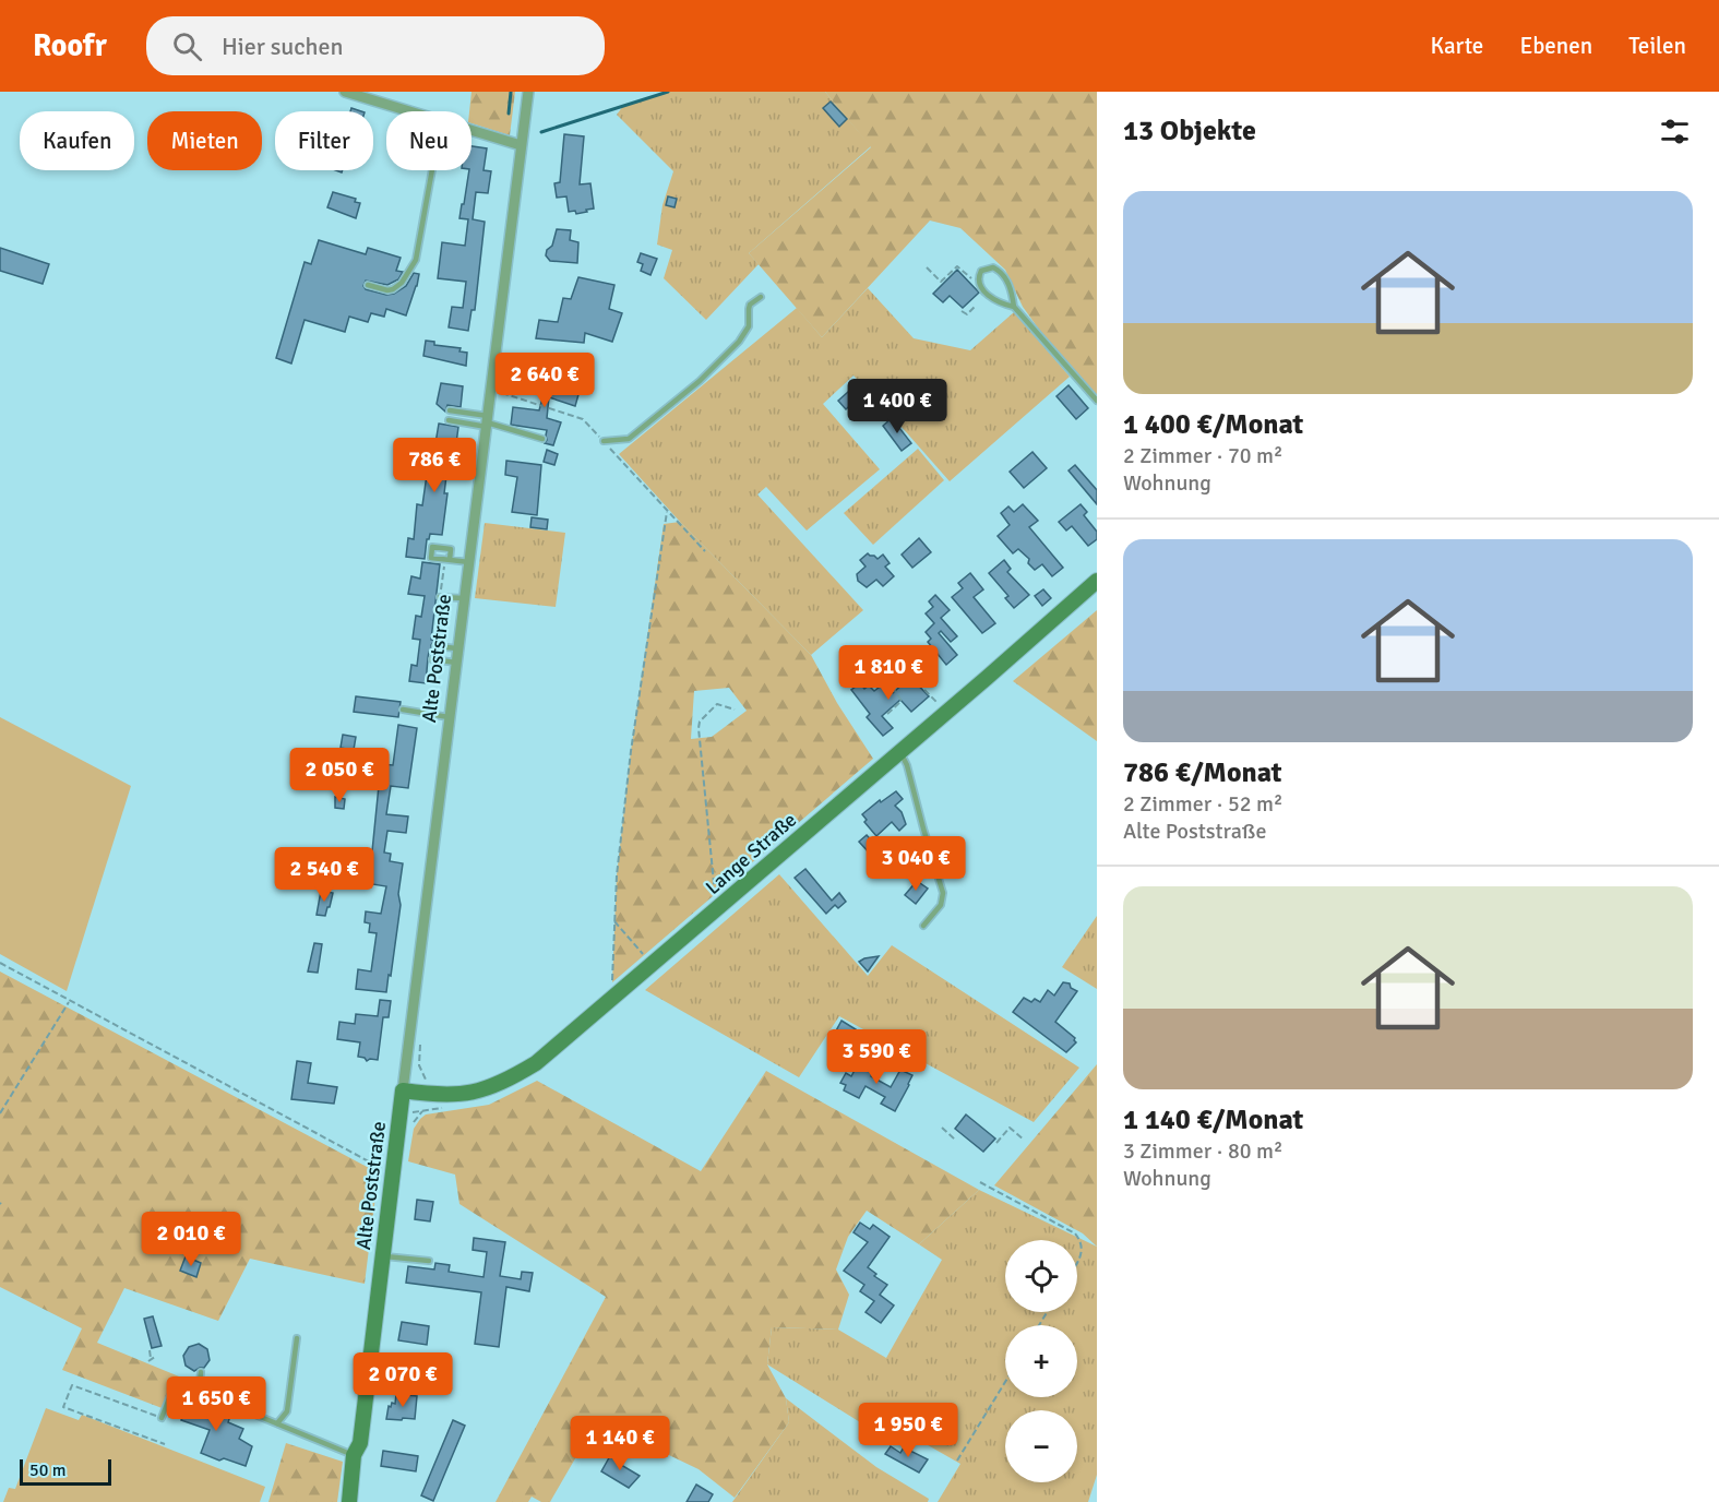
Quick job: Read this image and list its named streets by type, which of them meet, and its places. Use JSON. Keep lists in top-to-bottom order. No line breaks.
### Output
{"streets":{"street":["Alte Poststraße","Lange Straße"]},"crossings":[["Alte Poststraße","Lange Straße"]],"scale_bar":"50 m","page":{"header":"Roofr","search":"Hier suchen","nav":["Karte","Ebenen","Teilen"],"heading":"13 Objekte","chip":["Kaufen","Mieten","Filter","Neu"],"list":[{"name":"1 400 €/Monat","note":"2 Zimmer · 70 m² · Wohnung"},{"name":"786 €/Monat","note":"2 Zimmer · 52 m² · Alte Poststraße"},{"name":"1 140 €/Monat","note":"3 Zimmer · 80 m² · Wohnung"}],"price":["2 640 €","1 400 €","786 €","1 810 €","2 050 €","3 040 €","2 540 €","3 590 €","2 010 €","2 070 €","1 650 €","1 950 €","1 140 €"],"map_buttons":["+","−"],"scale":"50 m"}}
